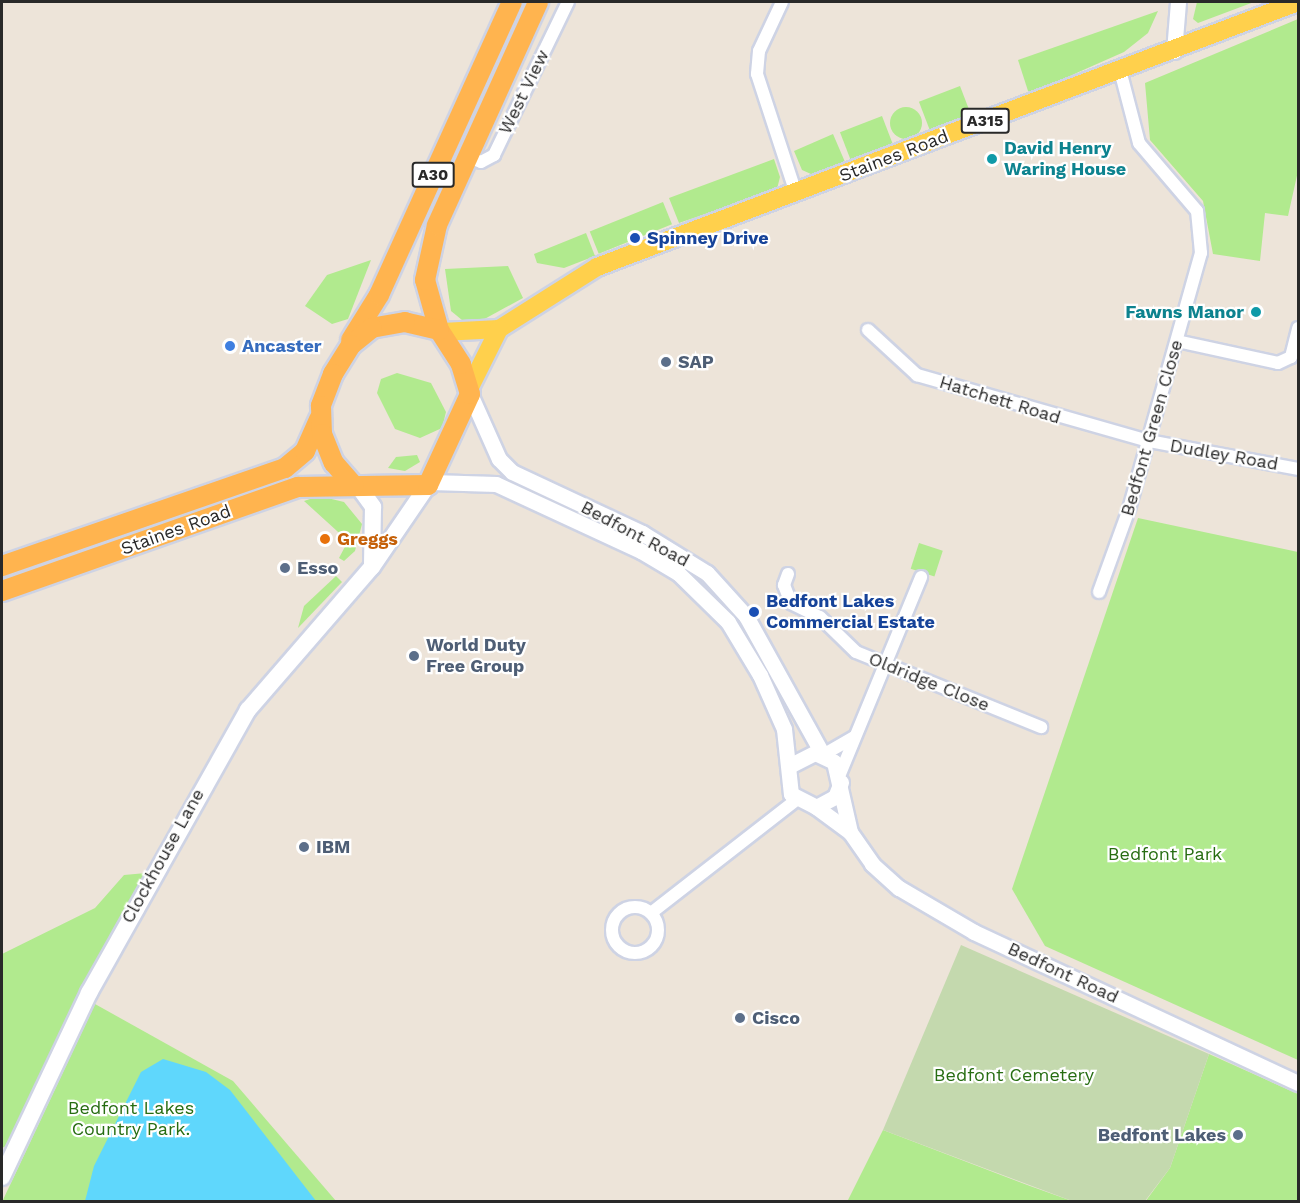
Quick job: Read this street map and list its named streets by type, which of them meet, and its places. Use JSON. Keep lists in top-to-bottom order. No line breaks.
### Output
{"streets":{"highway":["Staines Road","A30"],"main road":["A315","Clockhouse Lane"],"street":["West View","Hatchett Road","Bedfont Green Close","Dudley Road","Bedfont Road","Oldridge Close"]},"crossings":[["West View","A30"],["Staines Road","A30"],["Staines Road","Bedfont Green Close"],["Staines Road","Bedfont Road"],["Staines Road","Clockhouse Lane"],["A30","Bedfont Road"],["A30","Clockhouse Lane"],["Hatchett Road","Bedfont Green Close"],["Hatchett Road","Dudley Road"],["Bedfont Green Close","Dudley Road"],["Bedfont Road","Clockhouse Lane"]],"parks":["Bedfont Park","Bedfont Cemetery","Bedfont Lakes Country Park."],"places":["David Henry Waring House","Spinney Drive","Fawns Manor","Ancaster","SAP","Greggs","Esso","Bedfont Lakes Commercial Estate","World Duty Free Group","IBM","Cisco","Bedfont Lakes"]}
